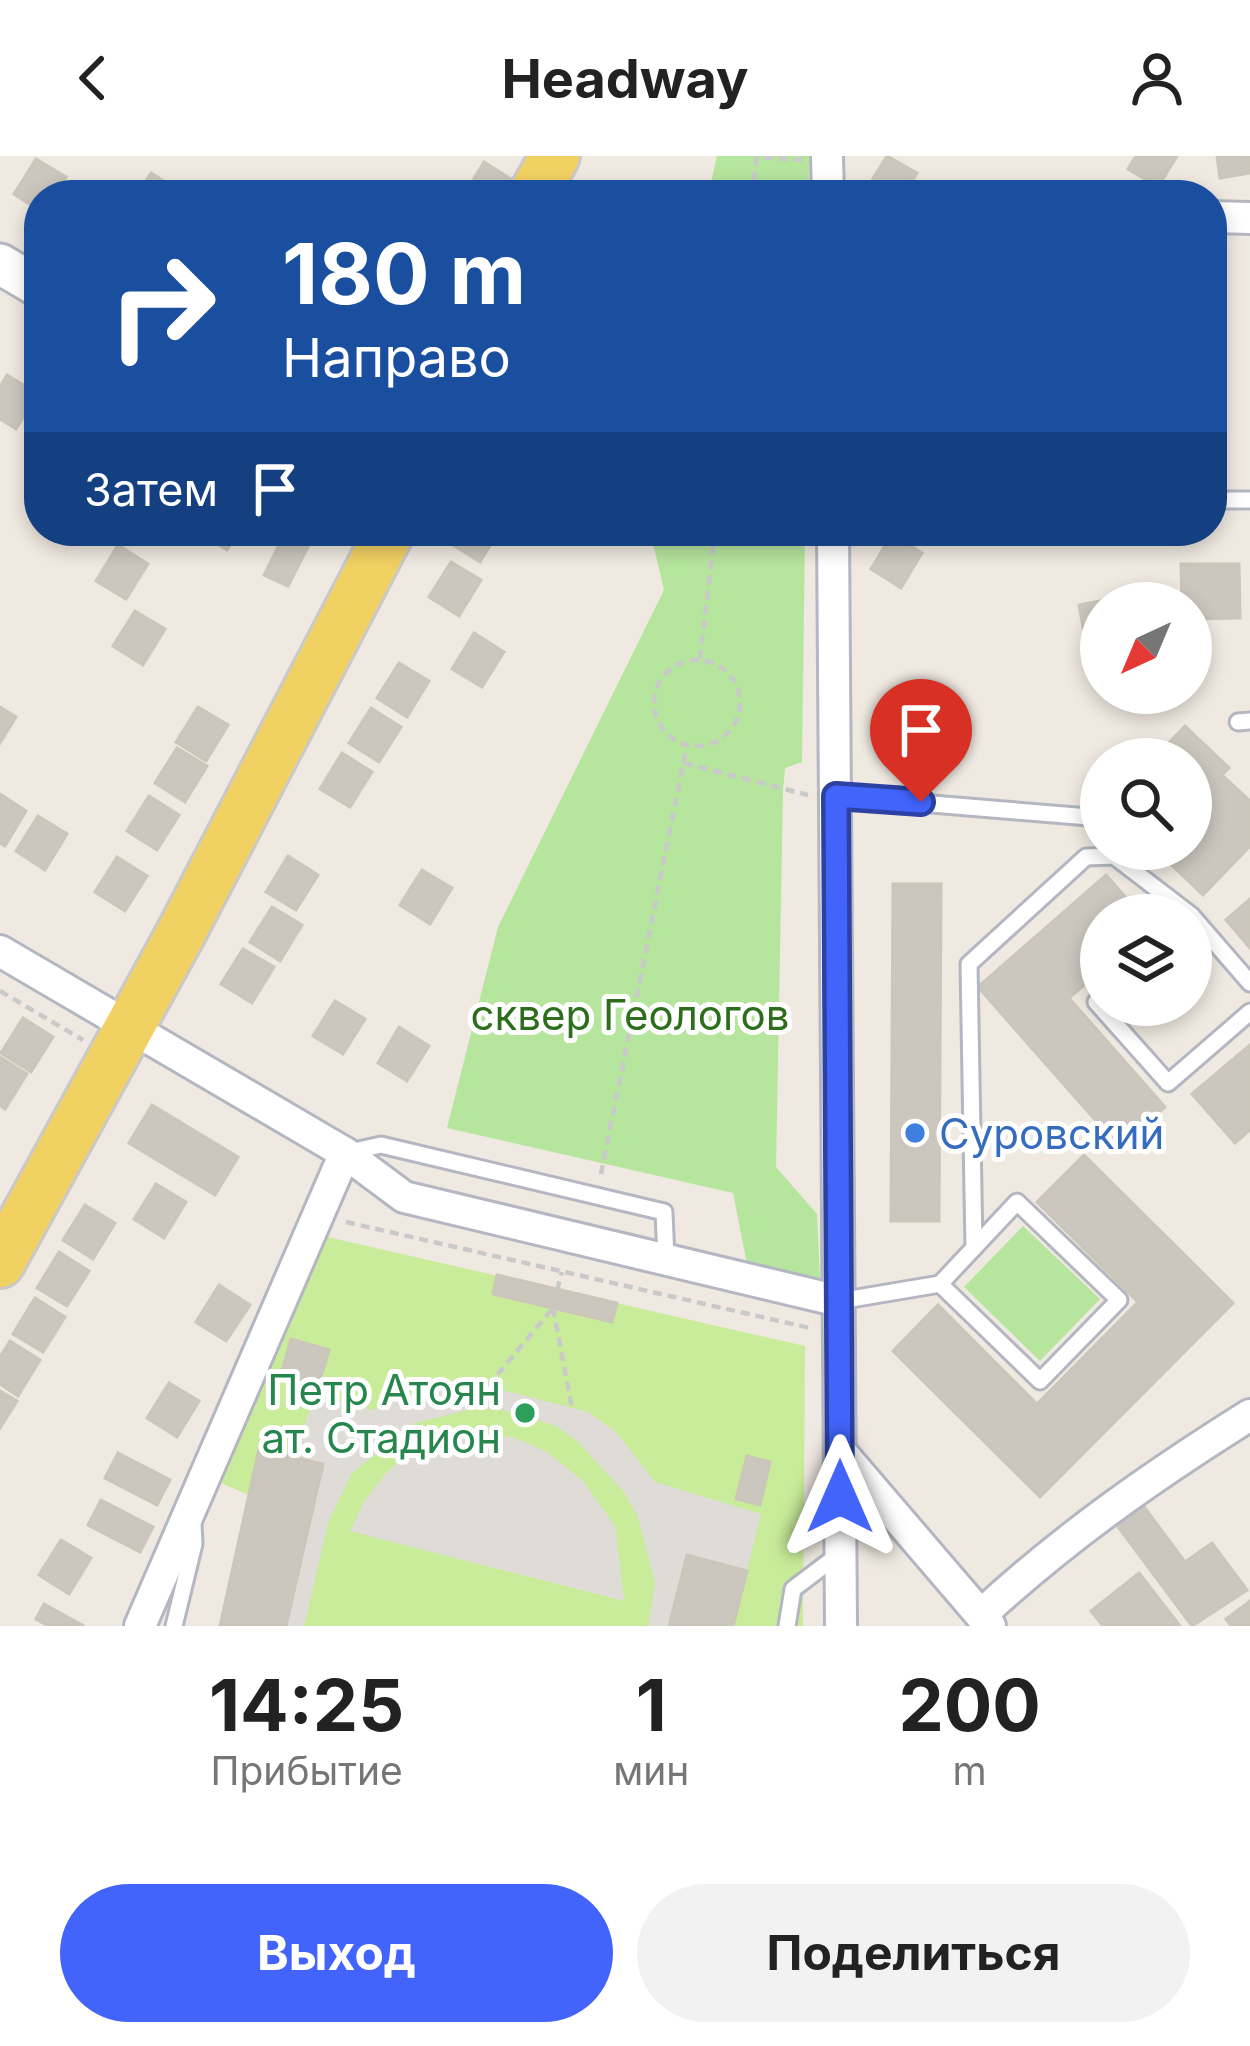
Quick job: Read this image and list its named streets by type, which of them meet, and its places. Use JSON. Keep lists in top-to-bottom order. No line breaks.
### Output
{"parks":["сквер Геологов"],"places":["Суровский","Петр Атоян ат. Стадион"],"north":"bottom left","page":{"header":"Headway","turn":["180 m","Направо"],"then":"Затем","eta":["14:25","Прибытие","1","мин","200","m"],"buttons":["Выход","Поделиться"]}}
